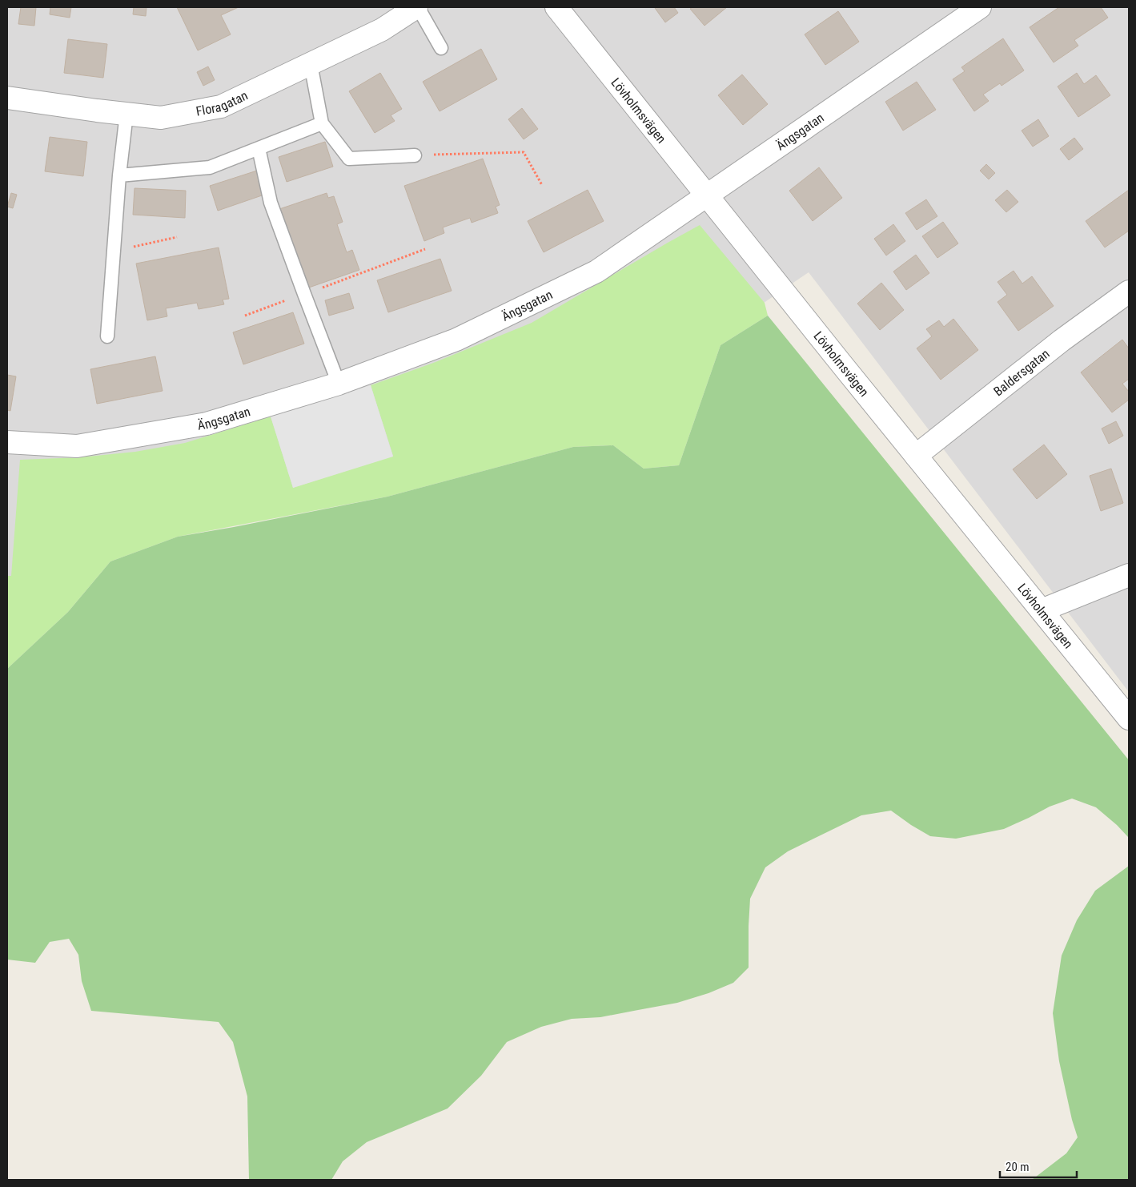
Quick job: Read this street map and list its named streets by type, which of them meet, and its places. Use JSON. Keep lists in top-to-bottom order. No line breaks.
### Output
{"streets":{"street":["Floragatan","Lövholmsvägen","Ängsgatan","Baldersgatan"]},"crossings":[["Lövholmsvägen","Ängsgatan"],["Lövholmsvägen","Baldersgatan"]],"scale_bar":"20 m"}
